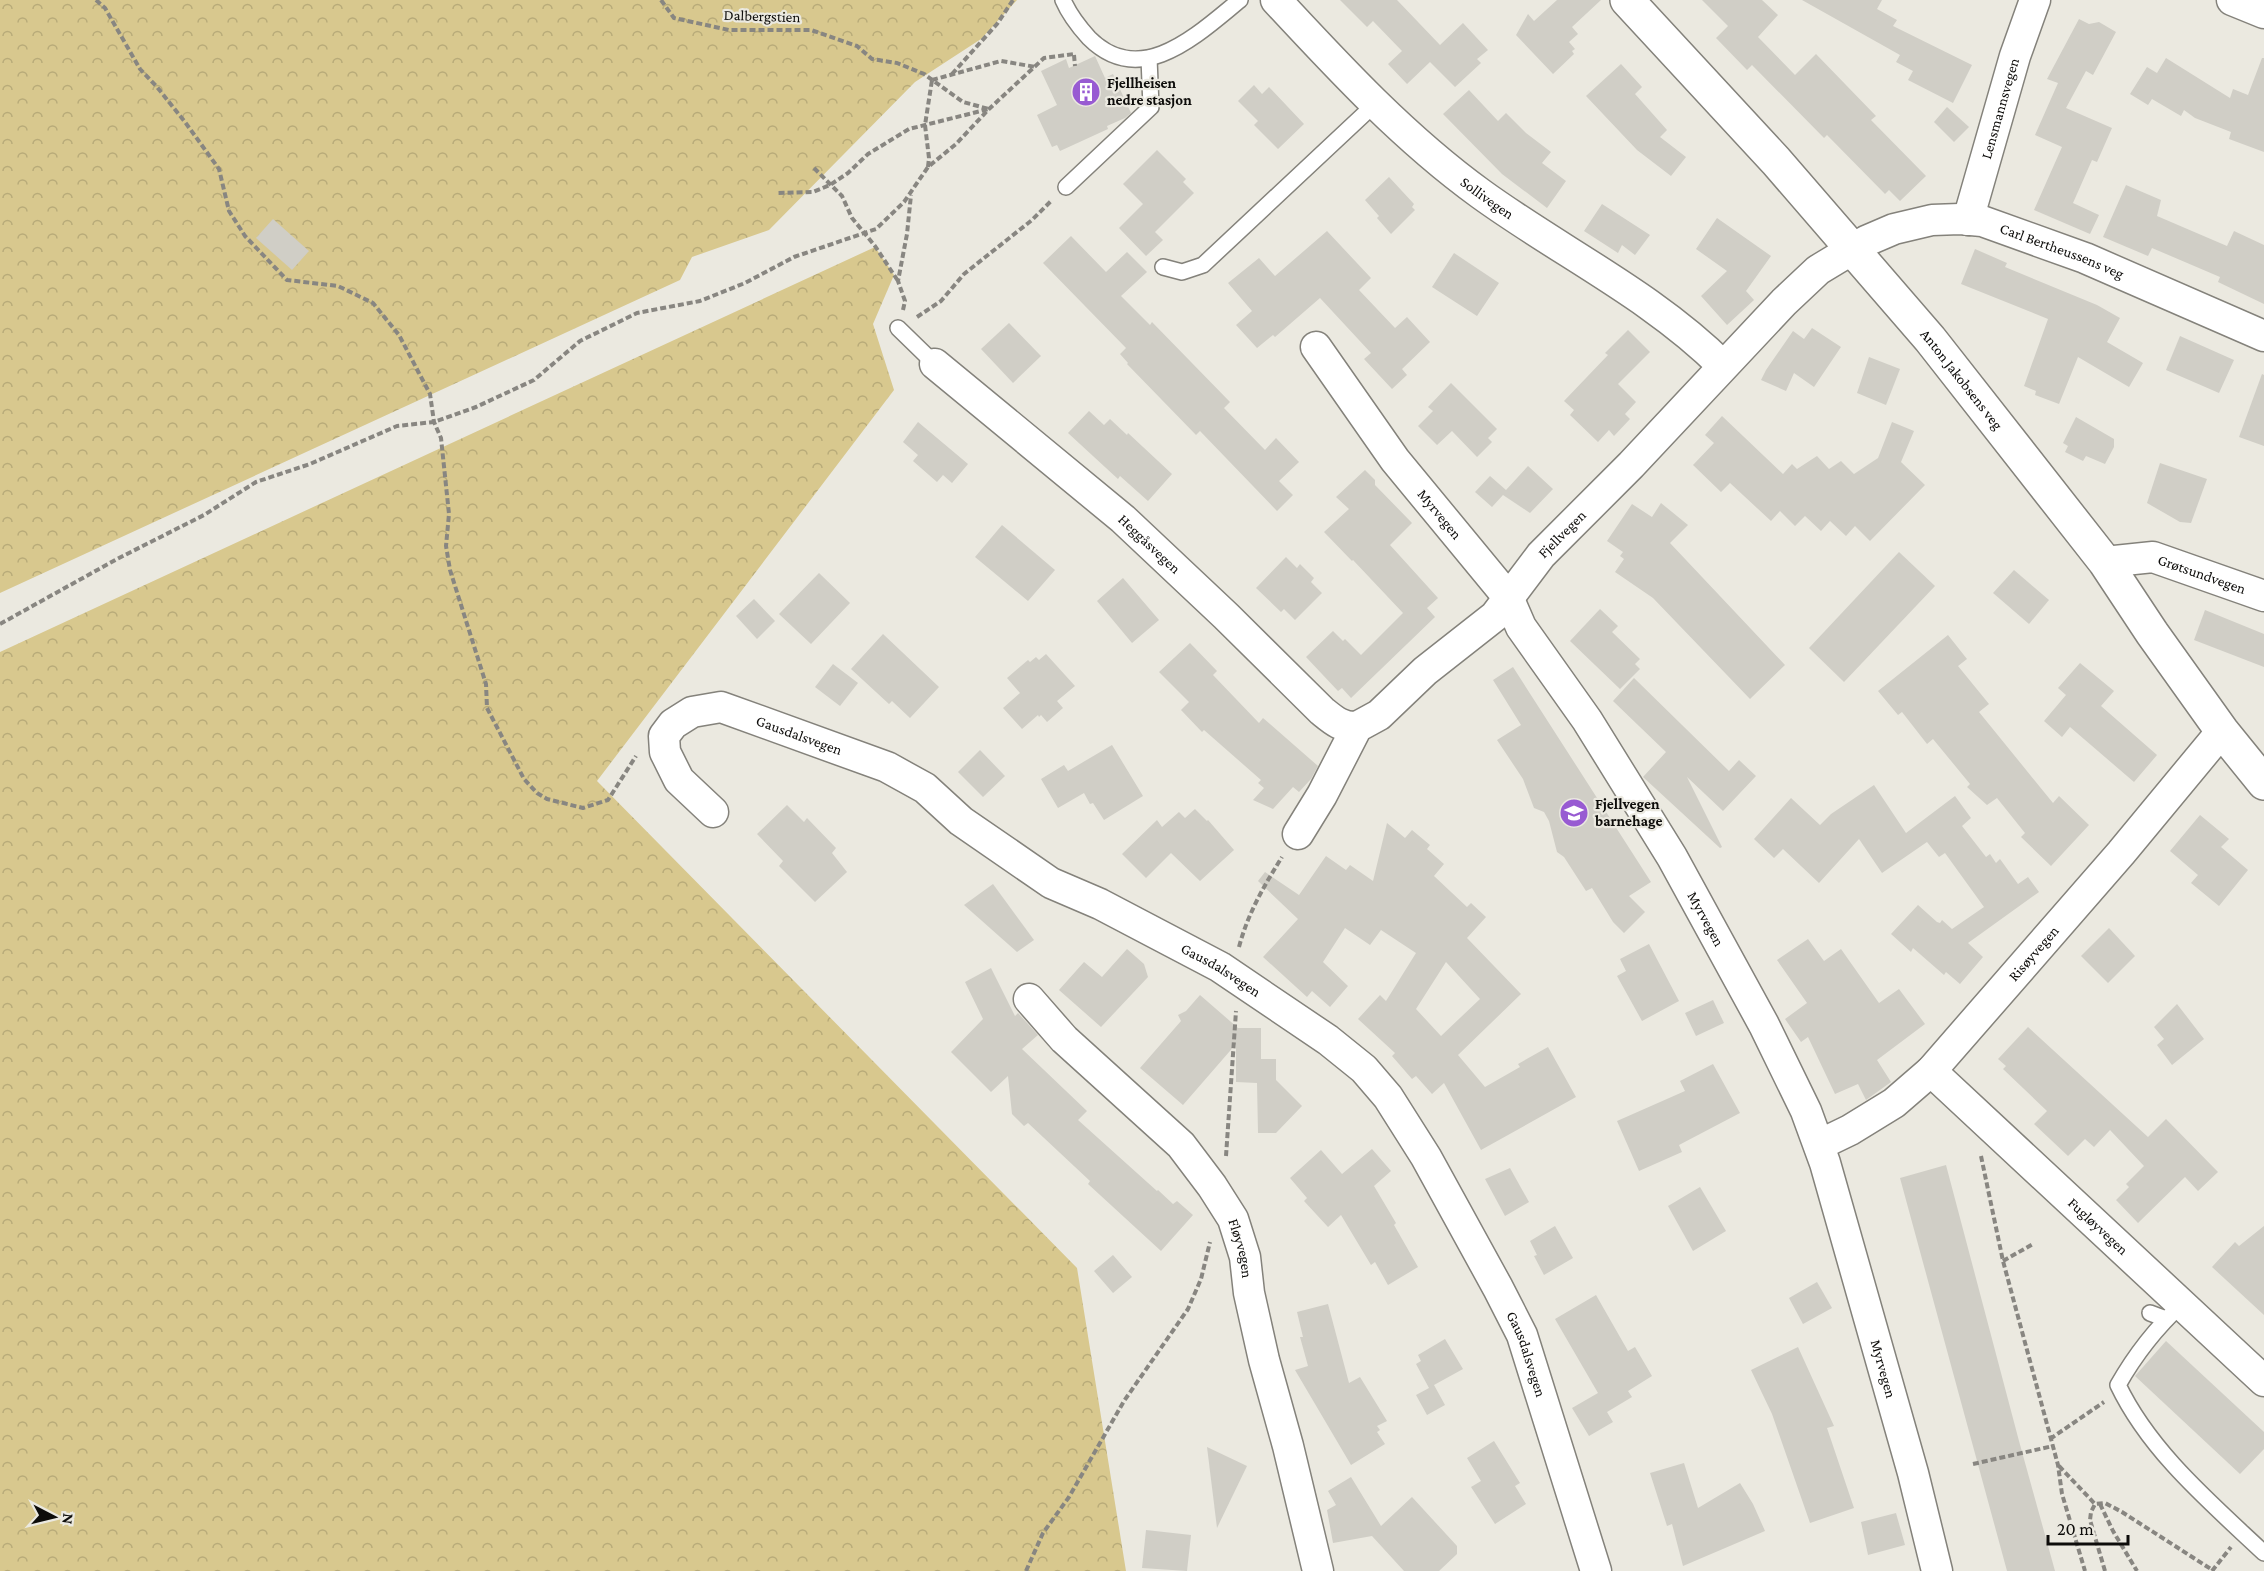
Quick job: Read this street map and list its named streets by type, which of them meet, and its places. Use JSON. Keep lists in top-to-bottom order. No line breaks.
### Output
{"streets":{"street":["Lensmannsvegen","Sollivegen","Carl Bertheussens veg","Anton Jakobsens veg","Myrvegen","Fjellvegen","Heggåsvegen","Grøtsundvegen","Gausdalsvegen","Risøyvegen","Fugløyvegen","Fløyvegen"],"path":["Dalbergstien"]},"crossings":[["Lensmannsvegen","Carl Bertheussens veg"],["Sollivegen","Fjellvegen"],["Carl Bertheussens veg","Anton Jakobsens veg"],["Carl Bertheussens veg","Fjellvegen"],["Anton Jakobsens veg","Fjellvegen"],["Anton Jakobsens veg","Grøtsundvegen"],["Anton Jakobsens veg","Risøyvegen"],["Myrvegen","Fjellvegen"],["Myrvegen","Risøyvegen"],["Fjellvegen","Heggåsvegen"],["Risøyvegen","Fugløyvegen"]],"places":{"building":["Fjellheisen nedre stasjon"],"school or university":["Fjellvegen barnehage"]},"scale_bar":"20 m","north":"right"}
